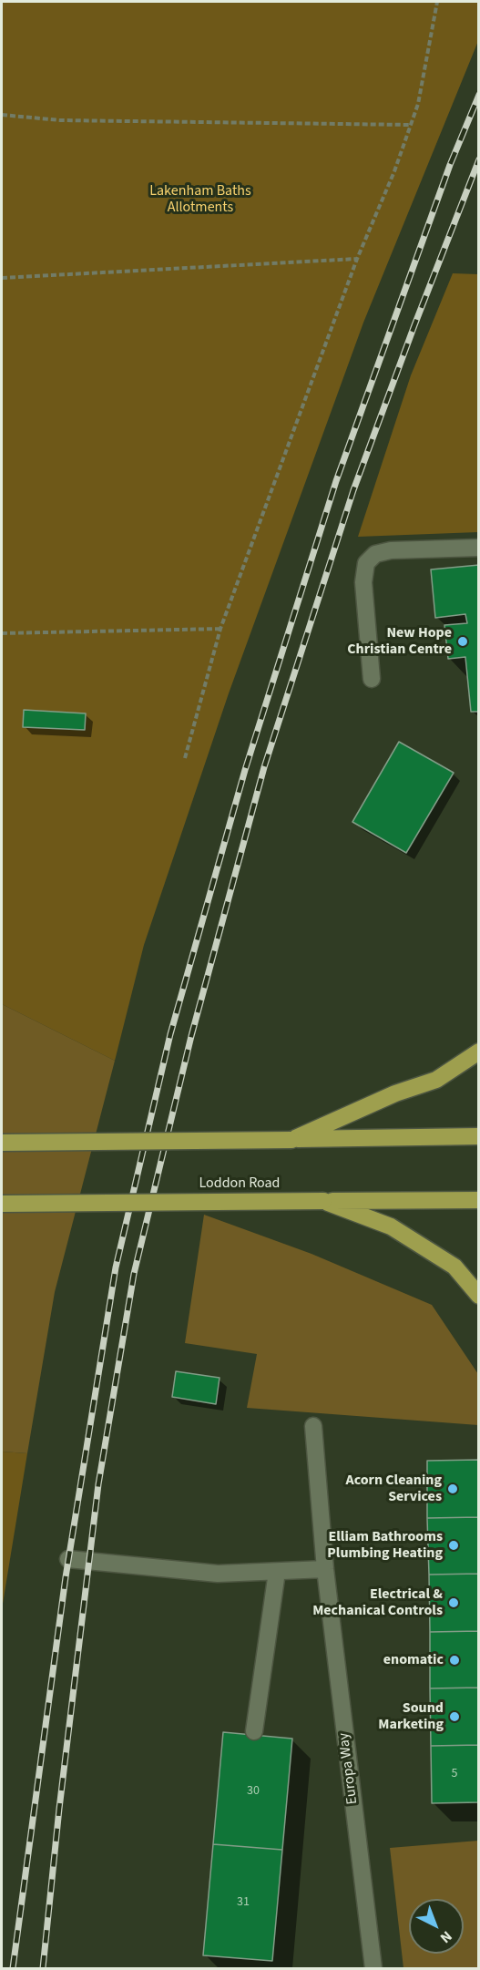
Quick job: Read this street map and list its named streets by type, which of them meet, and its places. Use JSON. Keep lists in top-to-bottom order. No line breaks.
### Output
{"streets":{"highway":["Loddon Road"],"street":["Europa Way"]},"parks":["Lakenham Baths Allotments"],"places":["New Hope Christian Centre","Acorn Cleaning Services","Elliam Bathrooms Plumbing Heating","Electrical & Mechanical Controls","enomatic","Sound Marketing"],"house_numbers":["5","30","31"],"north":"bottom right"}
